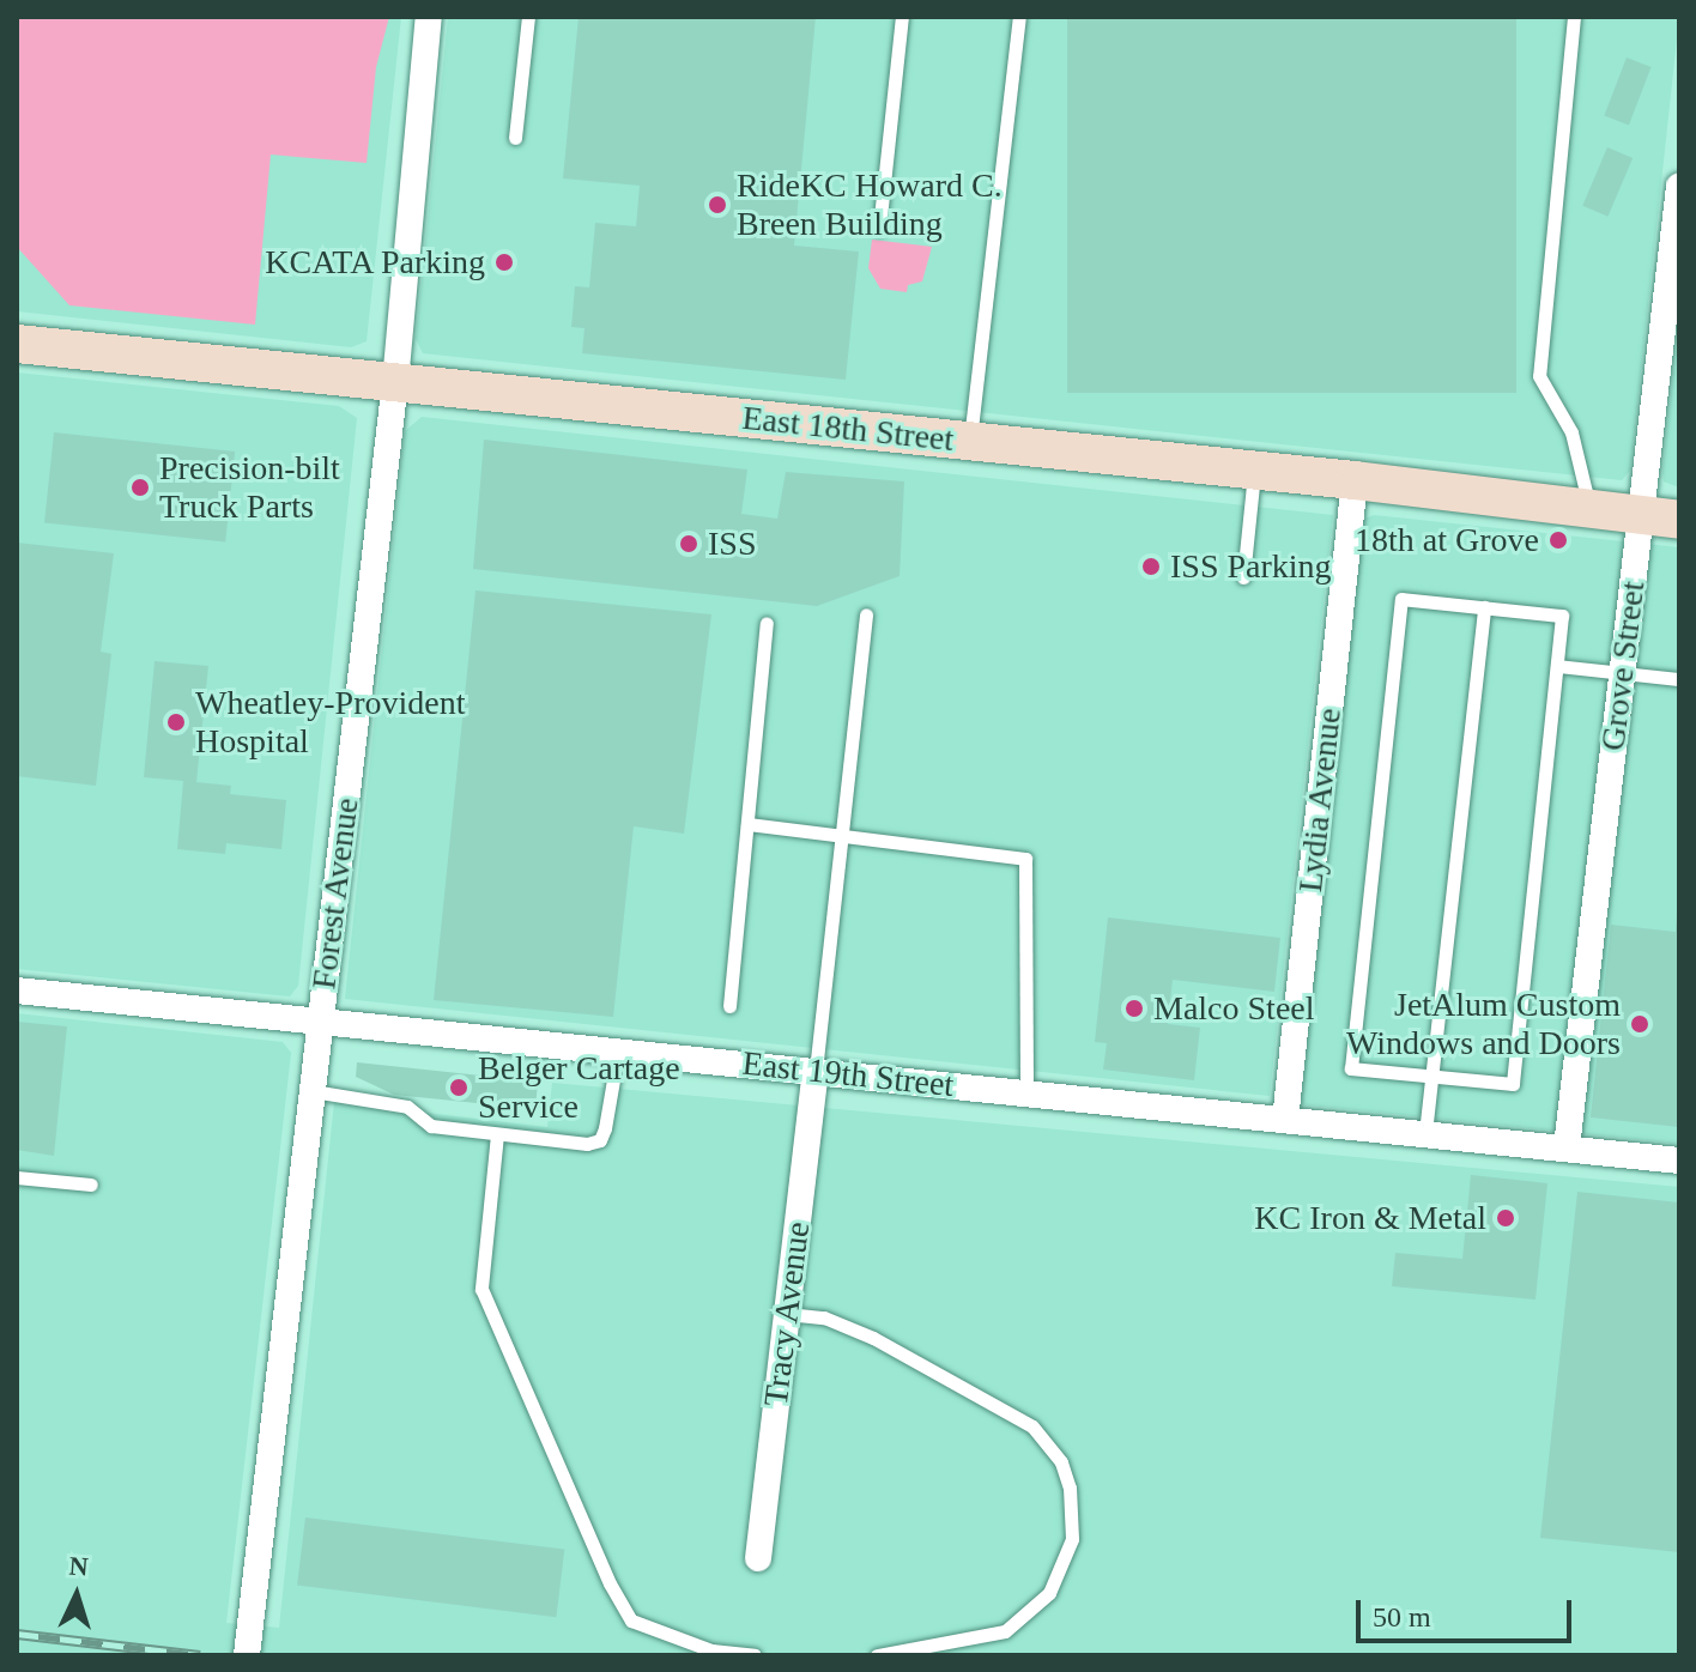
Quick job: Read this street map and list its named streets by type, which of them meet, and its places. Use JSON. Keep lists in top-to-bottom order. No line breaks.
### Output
{"streets":{"main road":["East 18th Street"],"street":["Grove Street","Lydia Avenue","Forest Avenue","East 19th Street","Tracy Avenue"]},"crossings":[["East 18th Street","Grove Street"],["East 18th Street","Lydia Avenue"],["East 18th Street","Forest Avenue"],["Grove Street","East 19th Street"],["Lydia Avenue","East 19th Street"],["Forest Avenue","East 19th Street"],["East 19th Street","Tracy Avenue"]],"places":["RideKC Howard C. Breen Building","KCATA Parking","Precision-bilt Truck Parts","18th at Grove","ISS","ISS Parking","Wheatley-Provident Hospital","Malco Steel","JetAlum Custom Windows and Doors","Belger Cartage Service","KC Iron & Metal"],"scale_bar":"50 m","north":"top"}
